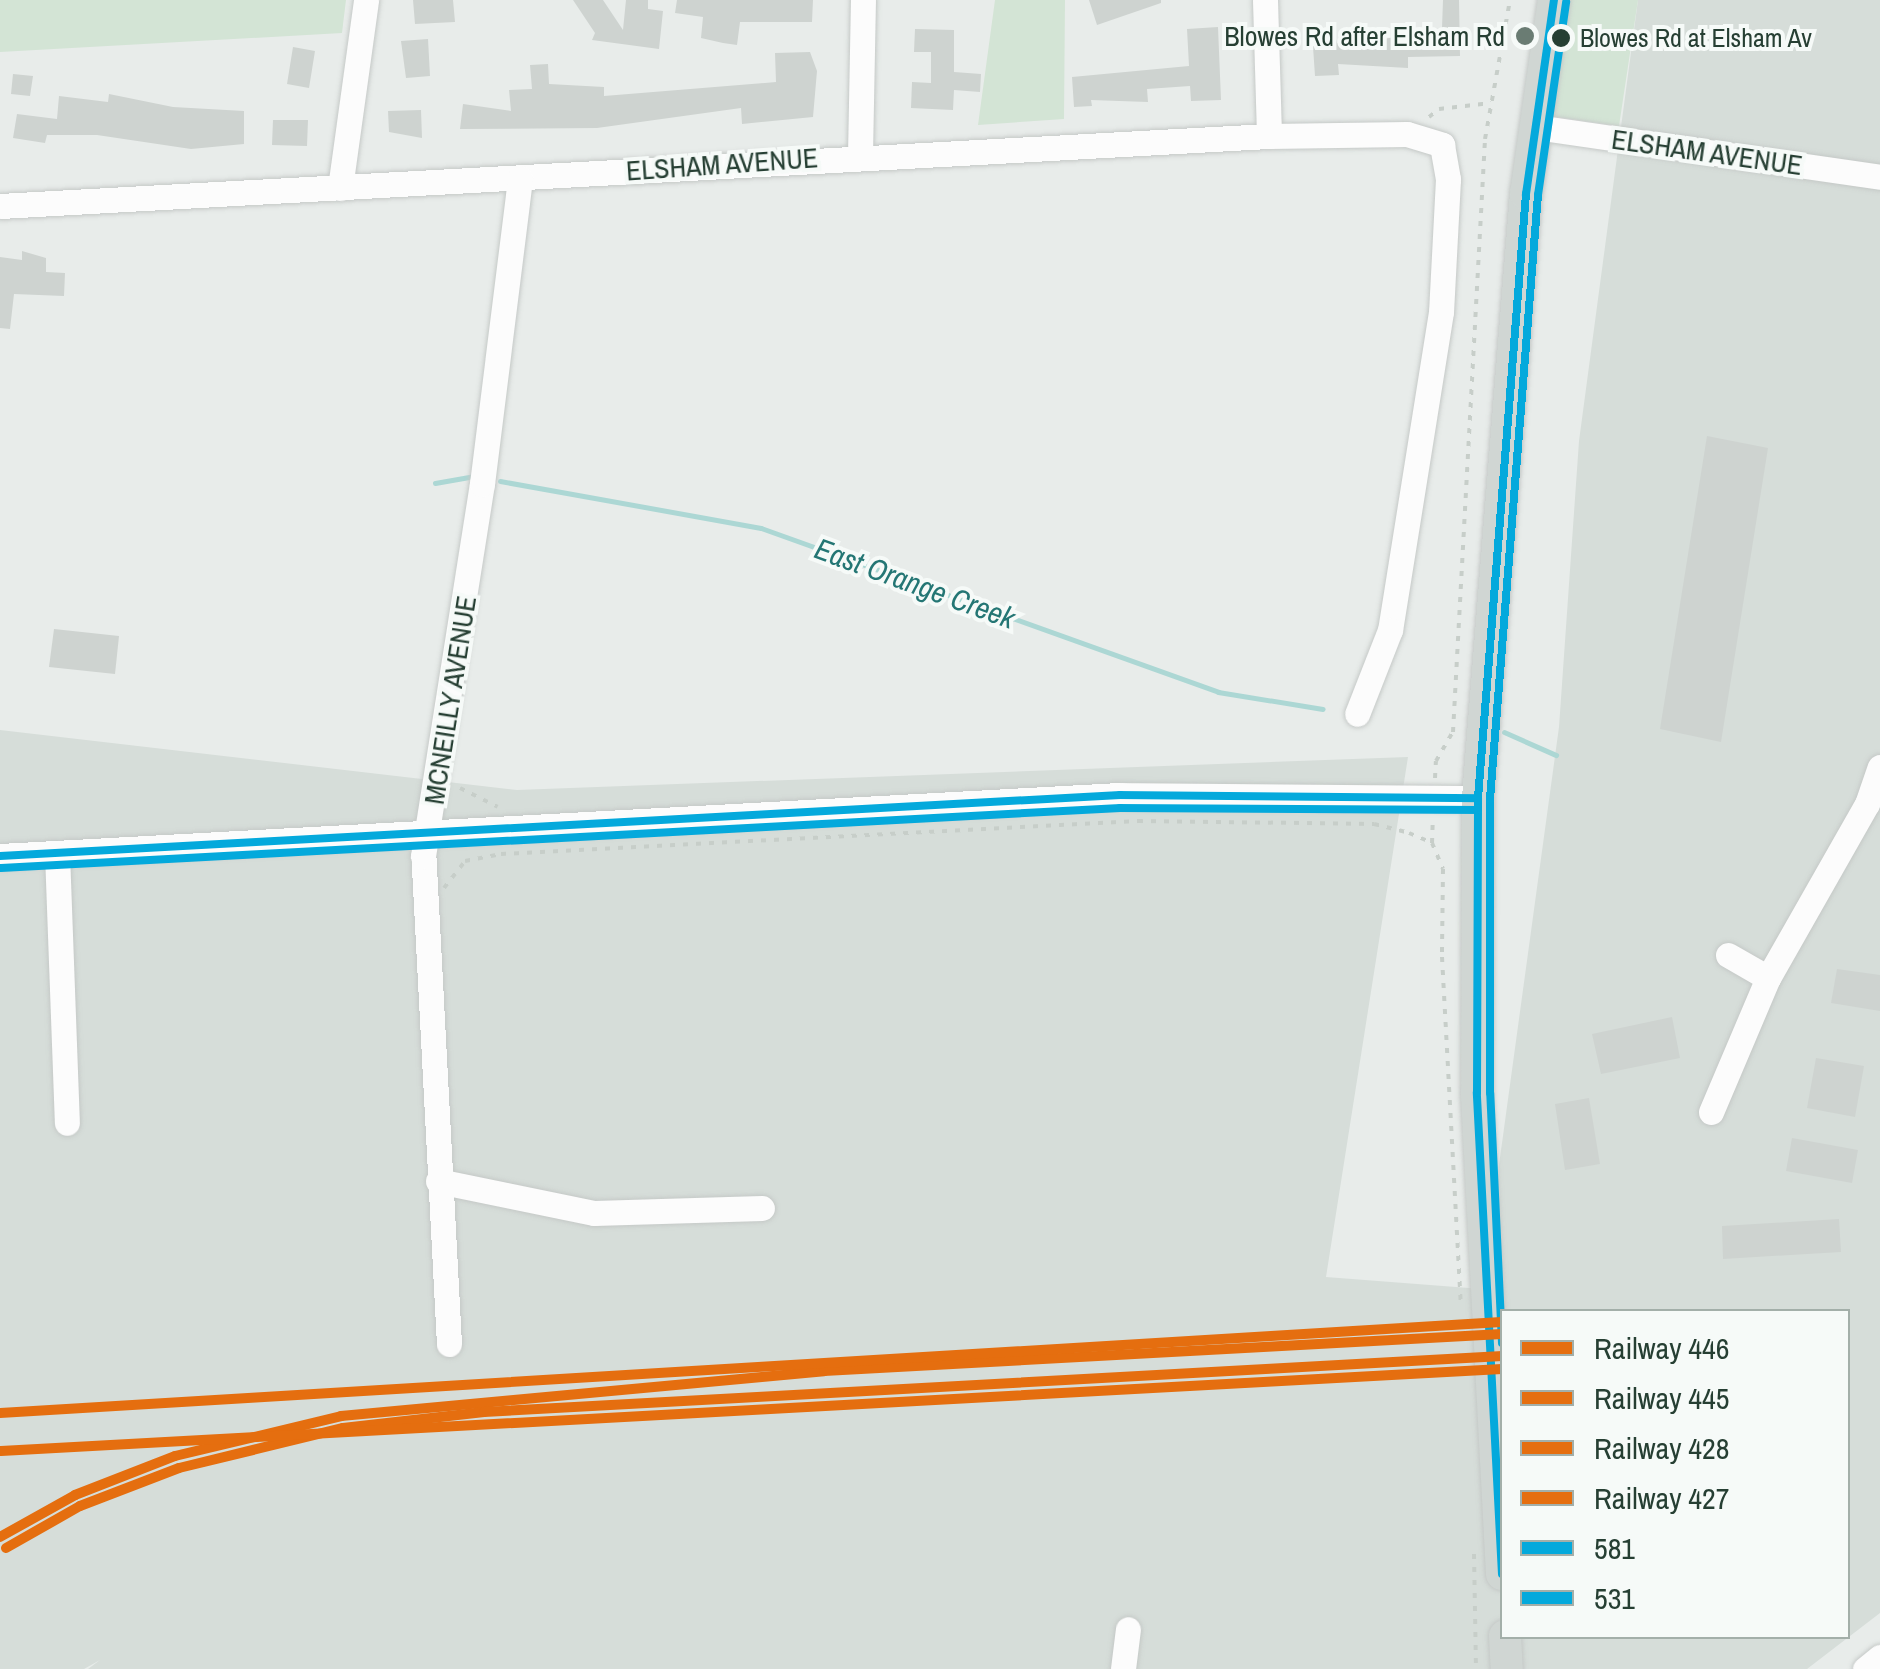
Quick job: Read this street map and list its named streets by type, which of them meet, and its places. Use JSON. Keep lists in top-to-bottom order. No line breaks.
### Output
{"streets":{"street":["ELSHAM AVENUE","MCNEILLY AVENUE"]},"crossings":[["ELSHAM AVENUE","MCNEILLY AVENUE"]],"water":["East Orange Creek"],"places":["Blowes Rd after Elsham Rd","Blowes Rd at Elsham Av"],"lines":["transit line 581","transit line 531","rail line 428","rail line 446","rail line 445","rail line 427"],"legend":["Railway 446","Railway 445","Railway 428","Railway 427","581","531"]}
